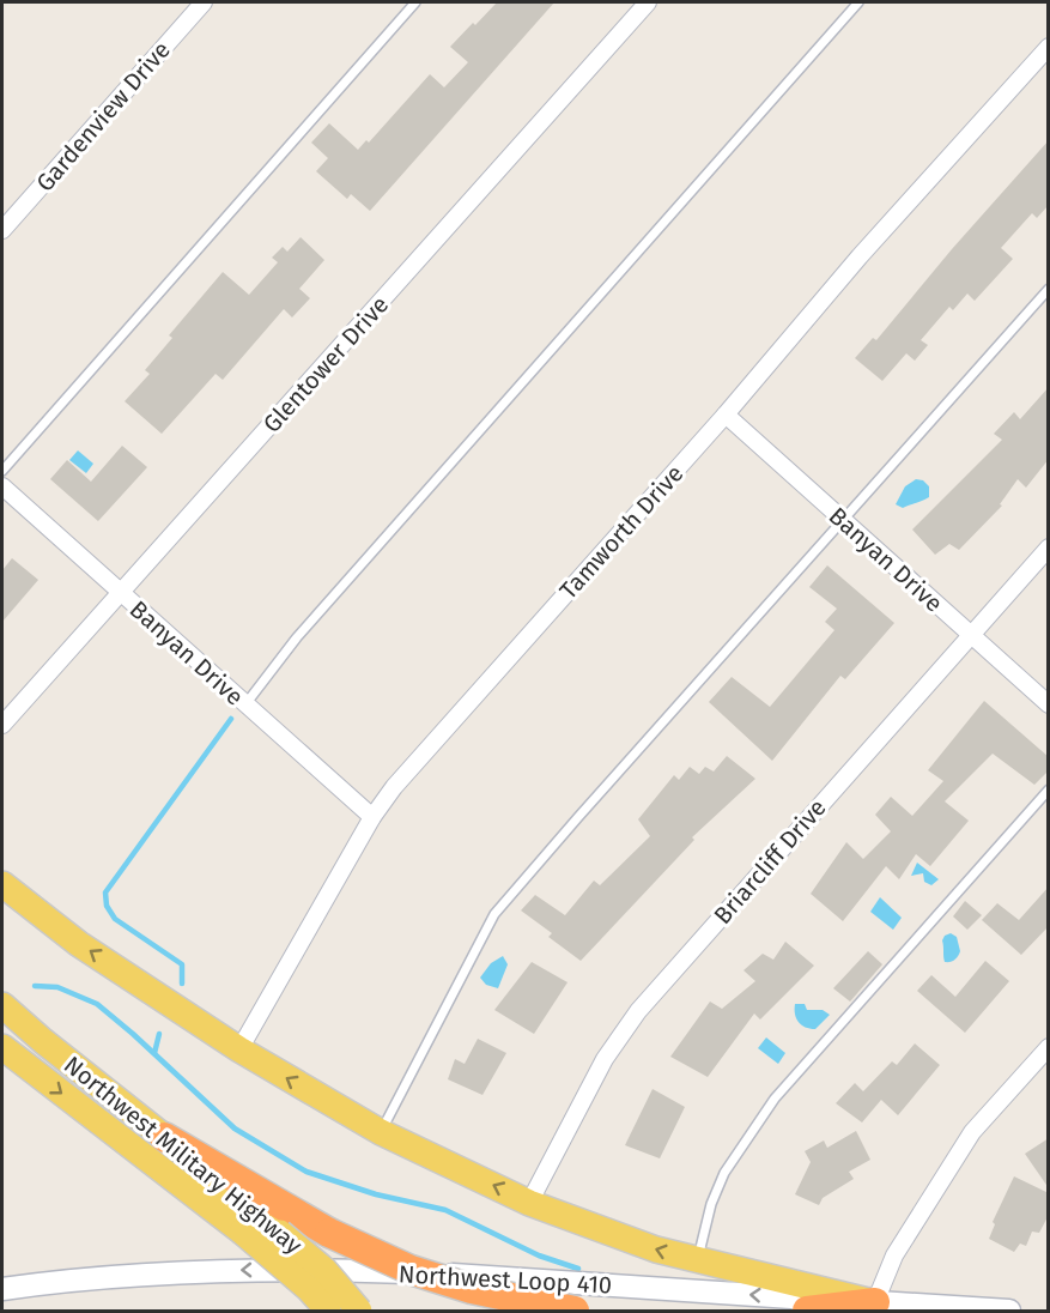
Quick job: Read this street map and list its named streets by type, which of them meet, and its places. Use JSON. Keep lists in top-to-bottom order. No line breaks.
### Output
{"streets":{"main road":["Northwest Military Highway","Northwest Loop 410"],"street":["Gardenview Drive","Glentower Drive","Tamworth Drive","Banyan Drive","Briarcliff Drive"]},"crossings":[["Glentower Drive","Banyan Drive"],["Tamworth Drive","Banyan Drive"],["Banyan Drive","Briarcliff Drive"]]}
